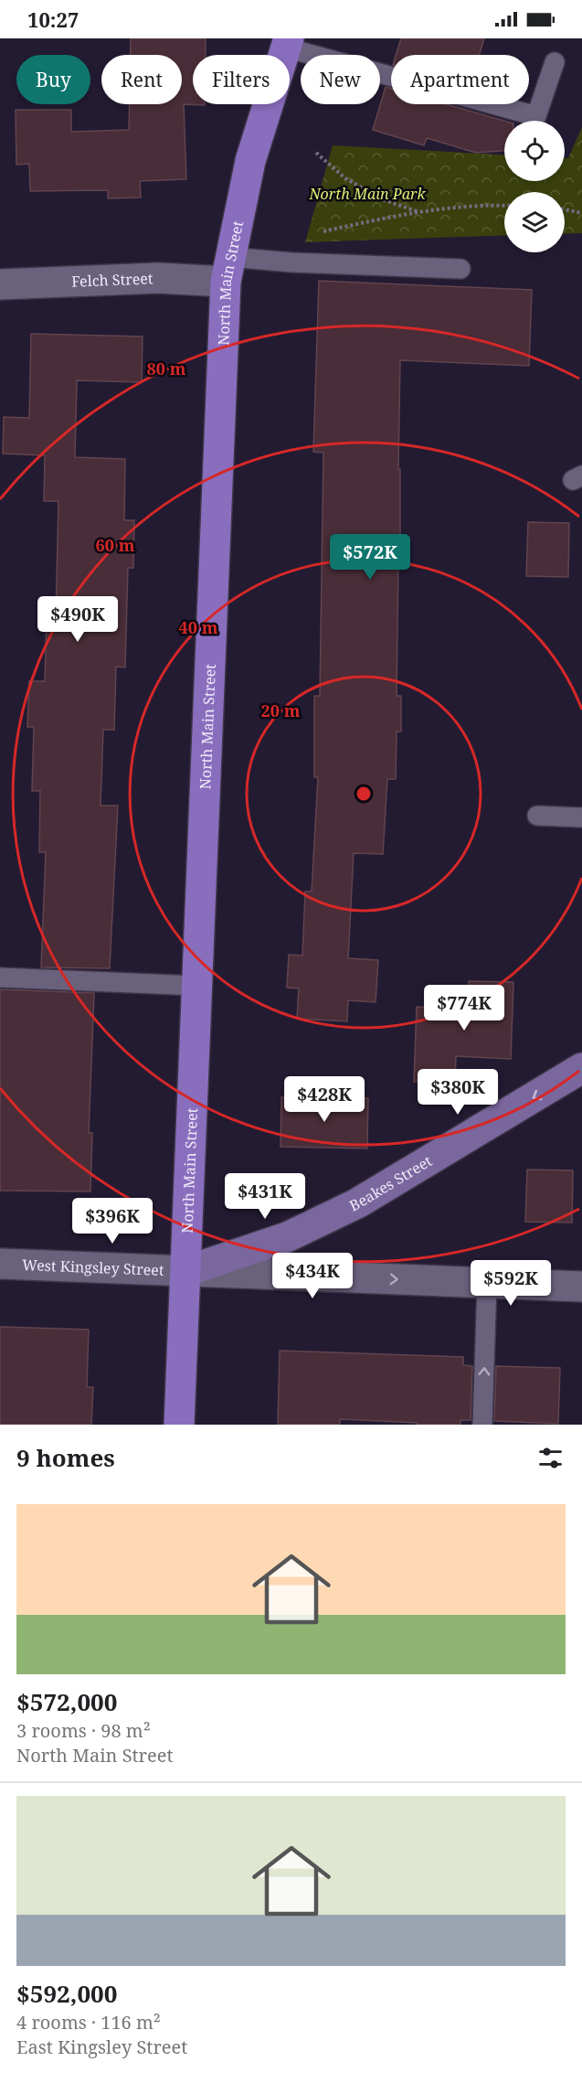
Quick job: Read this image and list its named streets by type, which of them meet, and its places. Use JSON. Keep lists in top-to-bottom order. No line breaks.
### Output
{"streets":{"main road":["North Main Street","Beakes Street"],"street":["Felch Street","West Kingsley Street"]},"crossings":[["Felch Street","North Main Street"],["North Main Street","Beakes Street"],["North Main Street","West Kingsley Street"],["Beakes Street","West Kingsley Street"]],"one_way":["Beakes Street","West Kingsley Street"],"parks":["North Main Park"],"page":{"status":"10:27","chip":["Buy","Rent","Filters","New","Apartment"],"price":["$572K","$490K","$774K","$380K","$428K","$431K","$396K","$434K","$592K"],"heading":"9 homes","list":[{"name":"$572,000","note":"3 rooms · 98 m² · North Main Street"},{"name":"$592,000","note":"4 rooms · 116 m² · East Kingsley Street"}]},"rings":["80 m","60 m","40 m","20 m"]}
